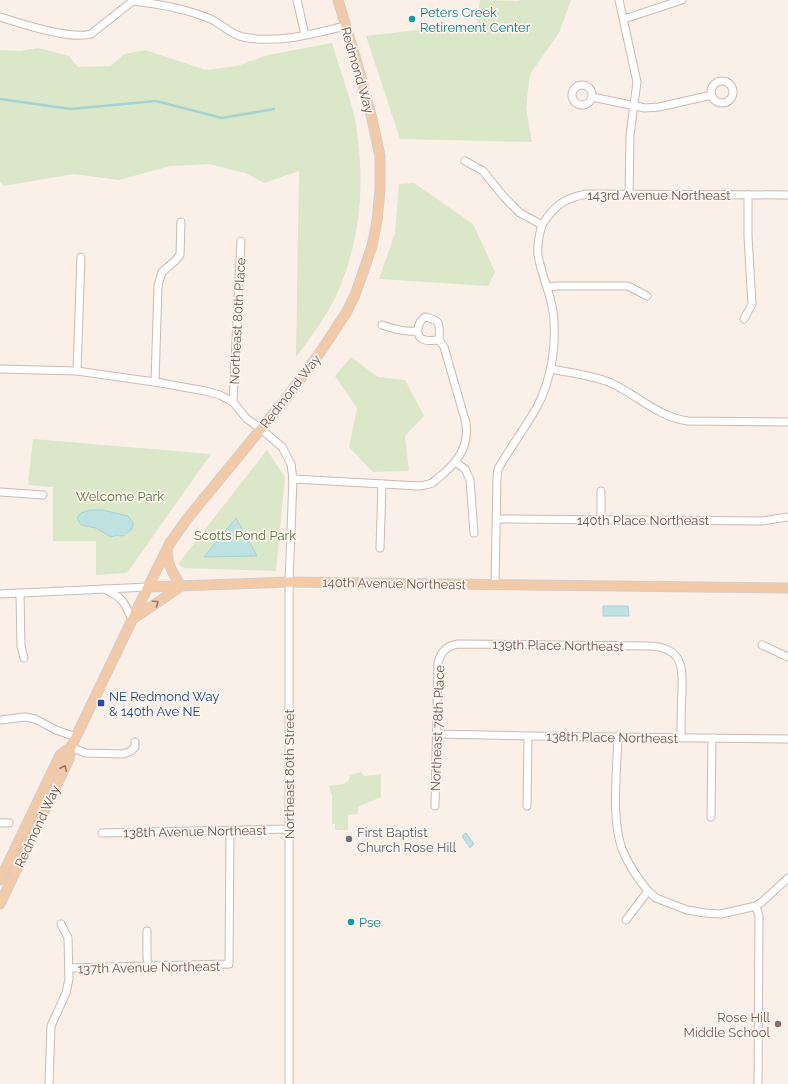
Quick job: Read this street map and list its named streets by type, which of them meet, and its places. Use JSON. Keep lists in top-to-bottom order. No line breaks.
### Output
{"streets":{"main road":["Redmond Way","140th Avenue Northeast"],"street":["143rd Avenue Northeast","Northeast 80th Place","140th Place Northeast","139th Place Northeast","Northeast 78th Place","138th Place Northeast","Northeast 80th Street","138th Avenue Northeast","137th Avenue Northeast"]},"crossings":[["Redmond Way","140th Avenue Northeast"],["Redmond Way","Northeast 80th Street"],["140th Avenue Northeast","Northeast 80th Street"],["139th Place Northeast","Northeast 78th Place"],["139th Place Northeast","138th Place Northeast"],["Northeast 78th Place","138th Place Northeast"],["Northeast 80th Street","138th Avenue Northeast"],["138th Avenue Northeast","137th Avenue Northeast"]],"parks":["Welcome Park","Scotts Pond Park"],"places":{"other":["Peters Creek Retirement Center","First Baptist Church Rose Hill","Pse","Rose Hill Middle School"],"transit":["NE Redmond Way & 140th Ave NE"]}}
